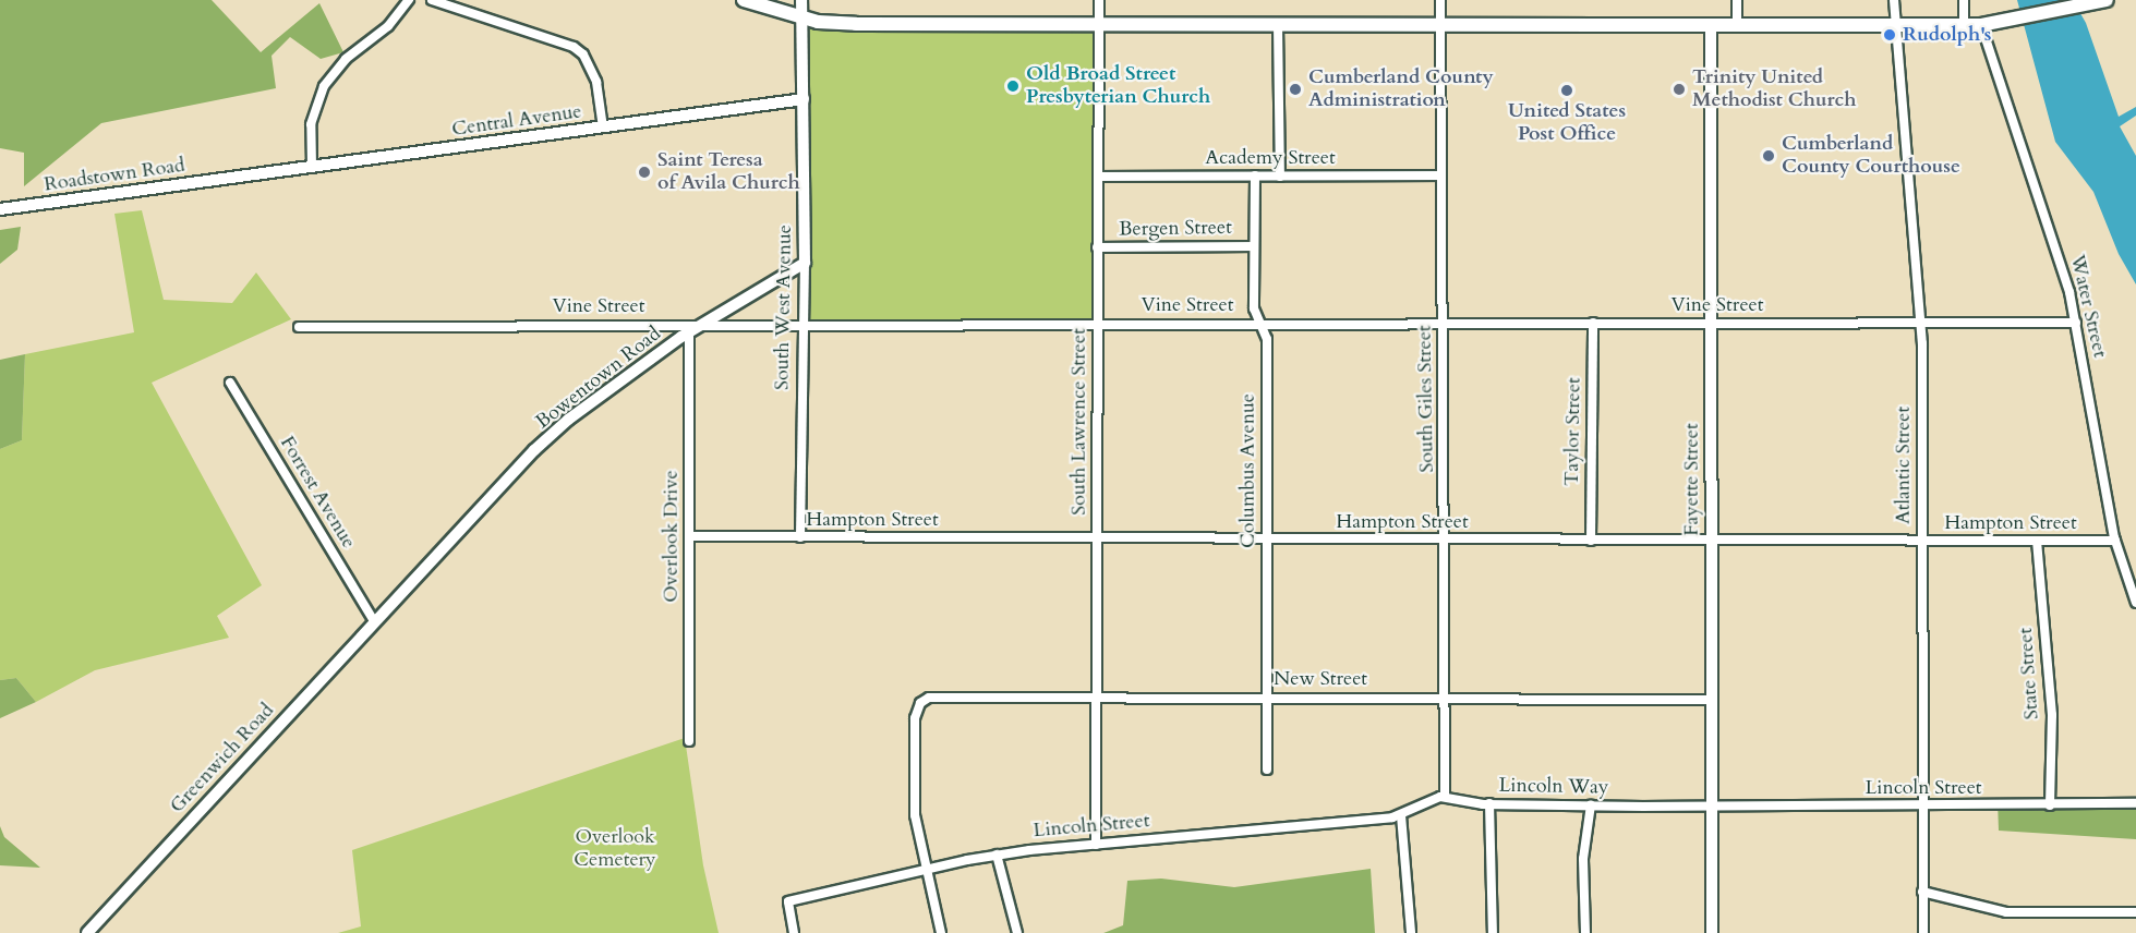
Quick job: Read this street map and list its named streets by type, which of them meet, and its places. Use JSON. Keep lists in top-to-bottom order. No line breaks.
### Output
{"streets":{"main road":["Central Avenue","Roadstown Road","South West Avenue","Bowentown Road","Fayette Street","Greenwich Road"],"street":["Academy Street","Bergen Street","Vine Street","Water Street","South Giles Street","South Lawrence Street","Taylor Street","Atlantic Street","Columbus Avenue","Forrest Avenue","Hampton Street","Overlook Drive","State Street","New Street","Lincoln Way","Lincoln Street"]},"crossings":[["Central Avenue","Roadstown Road"],["Central Avenue","South West Avenue"],["Academy Street","South Giles Street"],["Academy Street","South Lawrence Street"],["Academy Street","Columbus Avenue"],["Bergen Street","South Lawrence Street"],["Bergen Street","Columbus Avenue"],["Vine Street","Water Street"],["Vine Street","South West Avenue"],["Vine Street","Bowentown Road"],["Vine Street","South Giles Street"],["Vine Street","South Lawrence Street"],["Vine Street","Taylor Street"],["Vine Street","Atlantic Street"],["Vine Street","Columbus Avenue"],["Vine Street","Fayette Street"],["Water Street","Hampton Street"],["South West Avenue","Bowentown Road"],["South West Avenue","Hampton Street"],["Bowentown Road","Overlook Drive"],["Bowentown Road","Greenwich Road"],["South Giles Street","Hampton Street"],["South Giles Street","New Street"],["South Giles Street","Lincoln Way"],["South Lawrence Street","Hampton Street"],["South Lawrence Street","New Street"],["South Lawrence Street","Lincoln Street"],["Taylor Street","Hampton Street"],["Atlantic Street","Hampton Street"],["Atlantic Street","Lincoln Street"],["Columbus Avenue","Hampton Street"],["Columbus Avenue","New Street"],["Fayette Street","Hampton Street"],["Fayette Street","New Street"],["Fayette Street","Lincoln Way"],["Fayette Street","Lincoln Street"],["Forrest Avenue","Greenwich Road"],["Hampton Street","Overlook Drive"],["Hampton Street","State Street"],["State Street","Lincoln Street"],["New Street","Lincoln Street"],["Lincoln Way","Lincoln Street"]],"parks":["Overlook Cemetery"],"places":["Rudolph's","Old Broad Street Presbyterian Church","Cumberland County Administration","Trinity United Methodist Church","United States Post Office","Cumberland County Courthouse","Saint Teresa of Avila Church"]}
